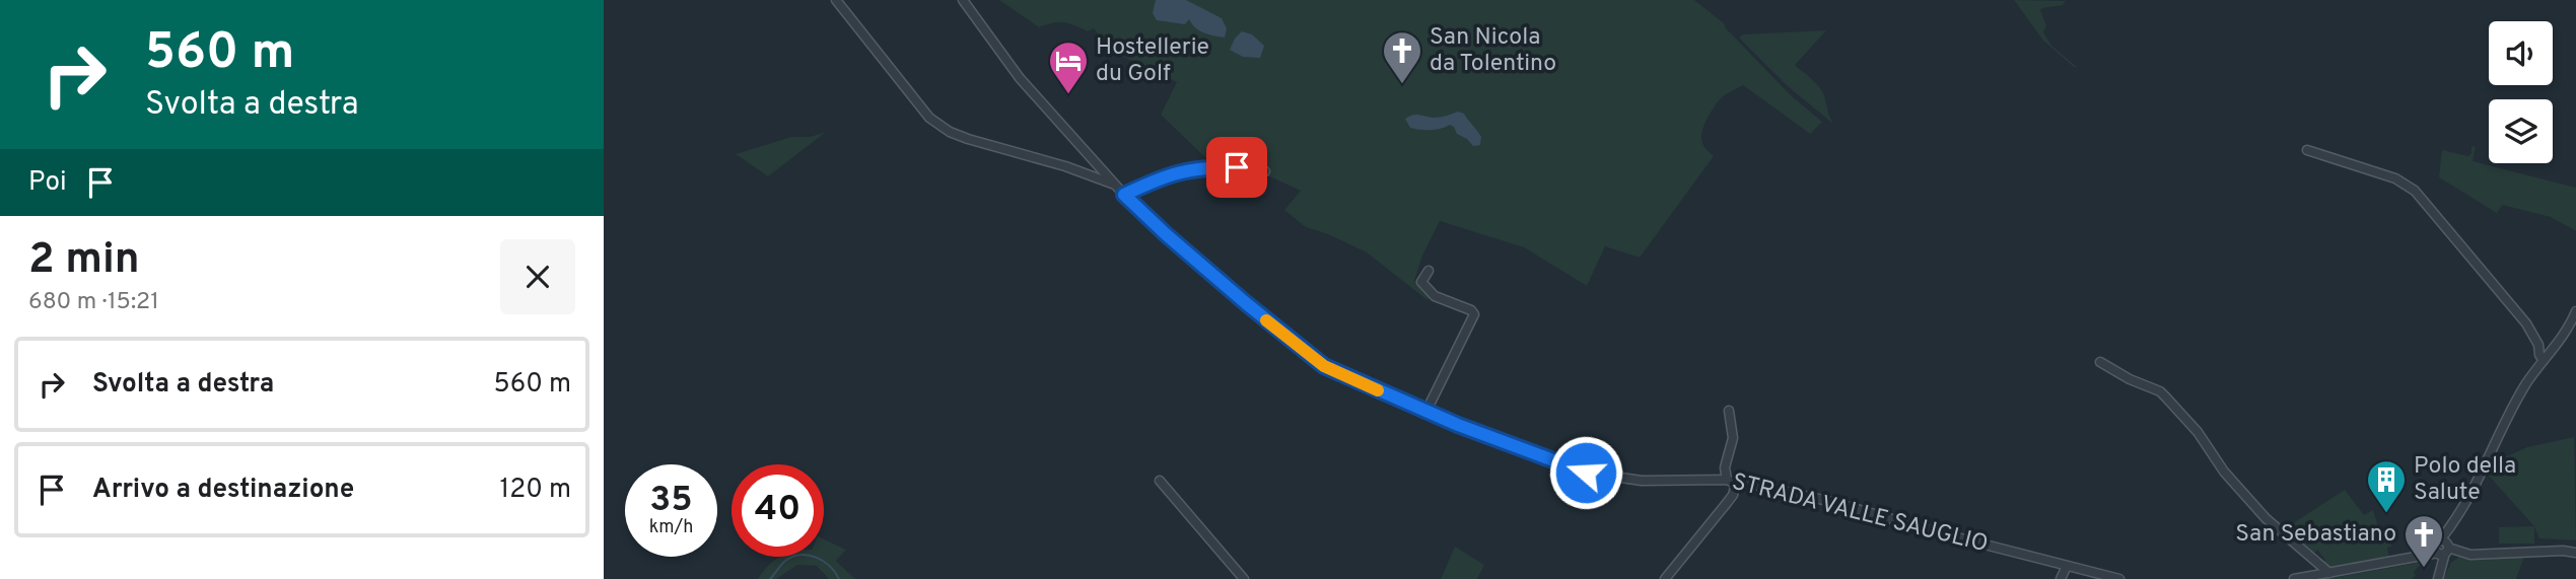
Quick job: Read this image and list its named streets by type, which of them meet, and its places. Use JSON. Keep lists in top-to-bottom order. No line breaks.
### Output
{"streets":{"street":["STRADA VALLE SAUGLIO"]},"places":{"church":["San Nicola da Tolentino","San Sebastiano"],"hotel":["Hostellerie du Golf"],"building":["Polo della Salute"]},"page":{"turn":["560 m","Svolta a destra"],"then":"Poi","heading":["2 min","680 m · 15:21"],"list":[{"name":"Svolta a destra","value":"560 m"},{"name":"Arrivo a destinazione","value":"120 m"}],"speed":"35 km/h","limit":"40"}}
